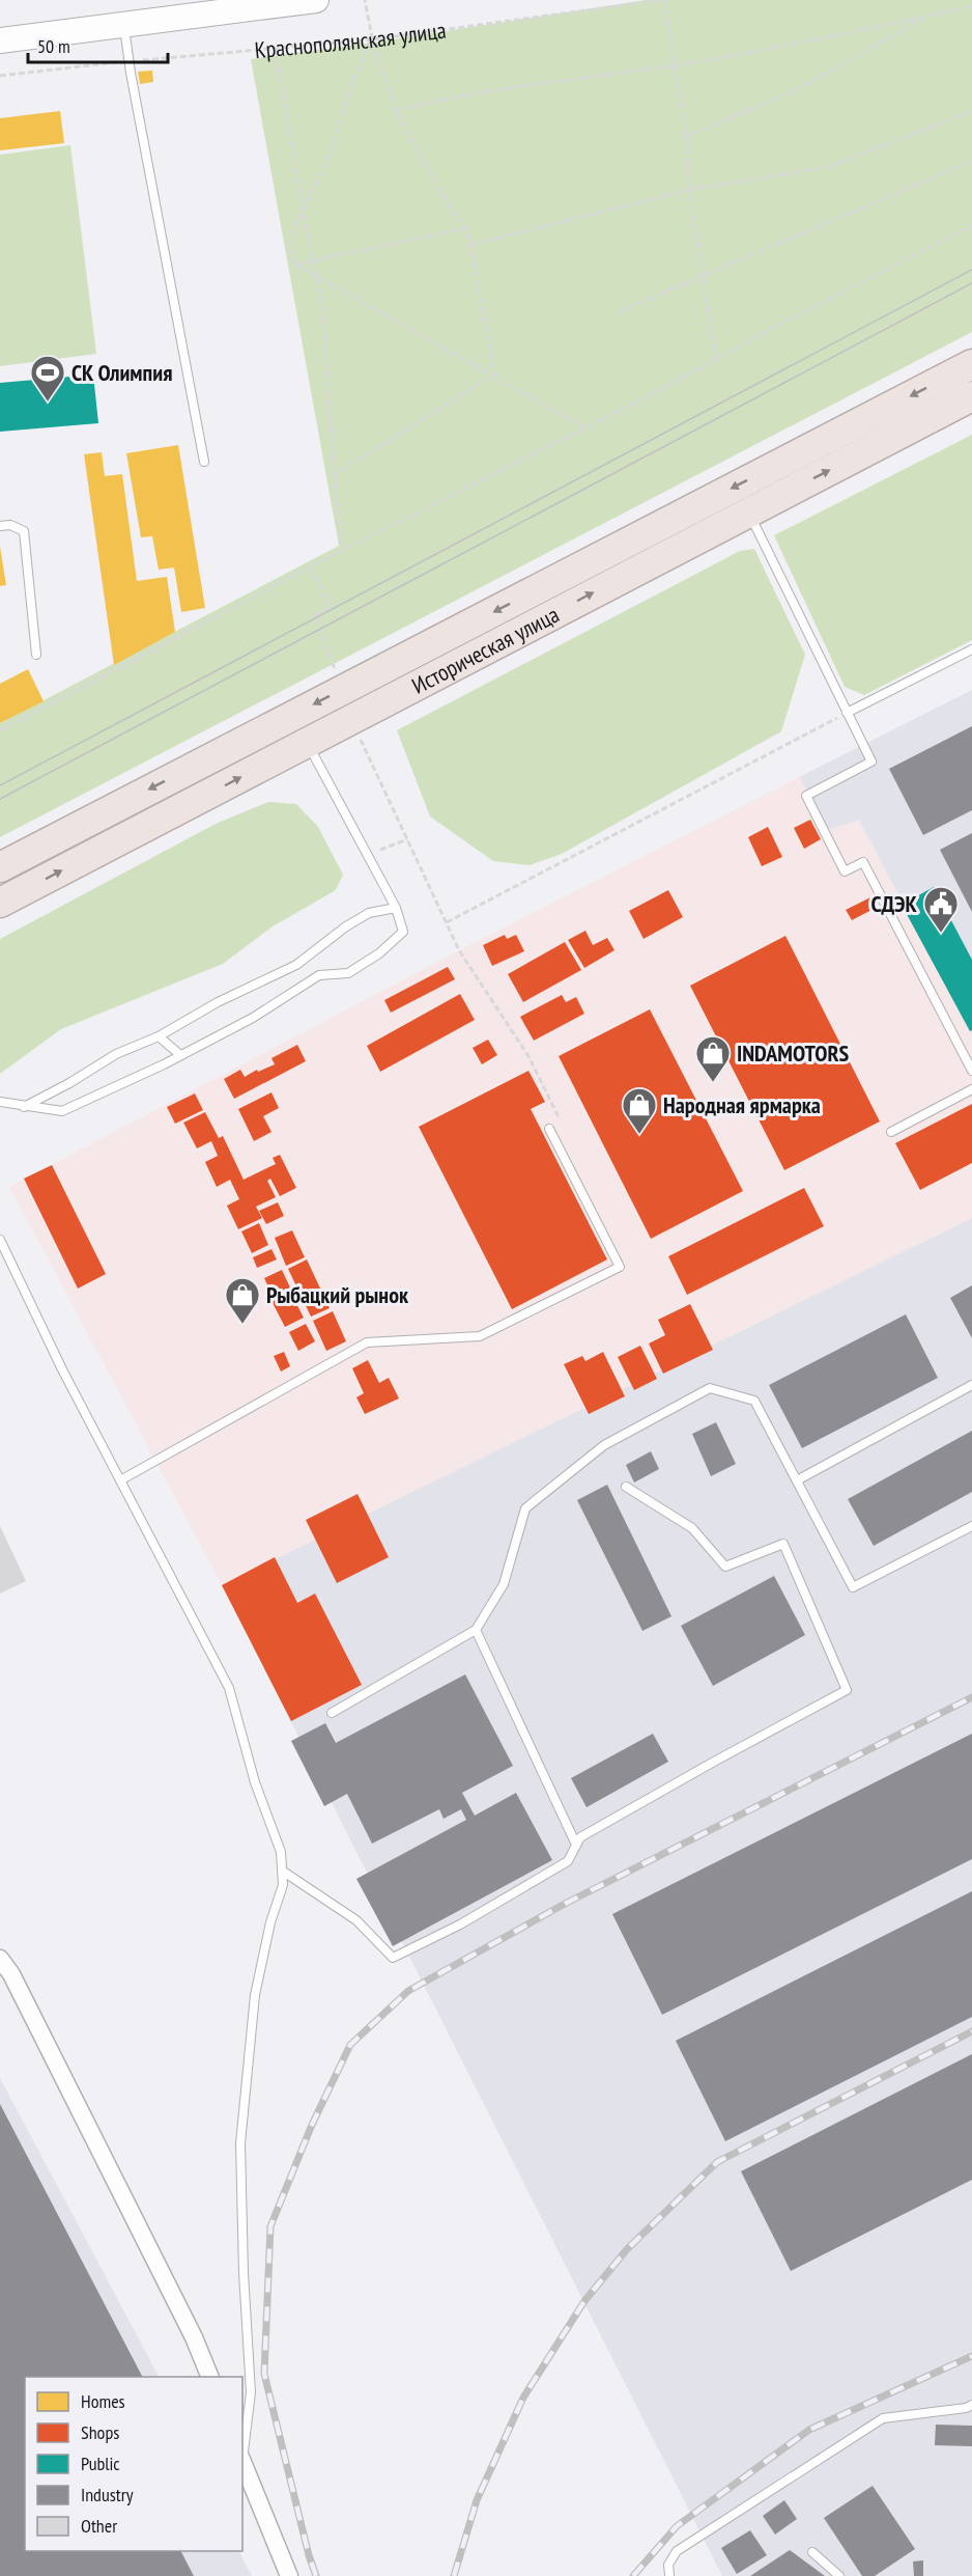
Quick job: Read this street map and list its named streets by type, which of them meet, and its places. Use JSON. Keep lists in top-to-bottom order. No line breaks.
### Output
{"streets":{"highway":["Историческая улица"],"main road":["Краснополянская улица"]},"places":{"sports":["СК Олимпия"],"public building":["СДЭК"],"shop":["INDAMOTORS","Народная ярмарка","Рыбацкий рынок"]},"legend":["Homes","Shops","Public","Industry","Other"],"scale_bar":"50 m"}
